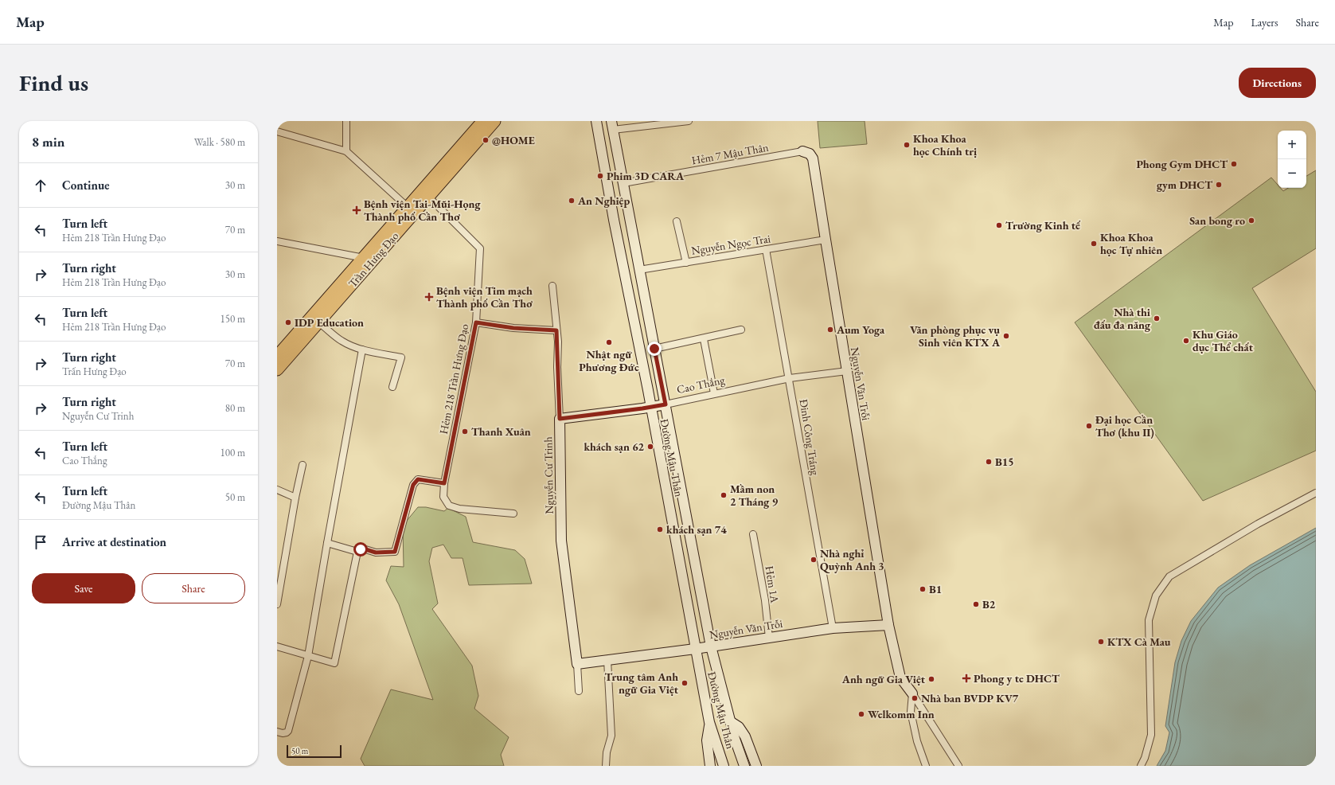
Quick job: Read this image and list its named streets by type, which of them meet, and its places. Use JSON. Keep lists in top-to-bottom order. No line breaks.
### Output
{"streets":{"highway":["Trần Hưng Đạo"],"street":["Hẻm 7 Mậu Thân","Nguyễn Ngọc Trai","Hẻm 218 Trần Hưng Đạo","Nguyễn Văn Trỗi","Cao Thắng","Đinh Công Tráng","Đường Mậu Thân","Nguyễn Cư Trinh","Hẻm 1A"]},"crossings":[["Hẻm 7 Mậu Thân","Nguyễn Văn Trỗi"],["Hẻm 7 Mậu Thân","Đường Mậu Thân"],["Nguyễn Ngọc Trai","Nguyễn Văn Trỗi"],["Nguyễn Ngọc Trai","Đinh Công Tráng"],["Nguyễn Ngọc Trai","Đường Mậu Thân"],["Trần Hưng Đạo","Hẻm 218 Trần Hưng Đạo"],["Nguyễn Văn Trỗi","Cao Thắng"],["Nguyễn Văn Trỗi","Đinh Công Tráng"],["Nguyễn Văn Trỗi","Đường Mậu Thân"],["Nguyễn Văn Trỗi","Hẻm 1A"],["Cao Thắng","Đinh Công Tráng"],["Cao Thắng","Đường Mậu Thân"],["Cao Thắng","Nguyễn Cư Trinh"]],"places":{"other":["@HOME","Khoa Khoa học Chính trị","Phong Gym DHCT","Phim 3D CARA","gym DHCT","An Nghiệp","San bong ro","Trường Kinh tế","Khoa Khoa học Tự nhiên","Nhà thi đấu đa năng","IDP Education","Aum Yoga","Văn phòng phục vụ Sinh viên KTX A","Khu Giáo dục Thể chất","Nhật ngữ Phương Đức","Đại học Cần Thơ (khu II)","Thanh Xuân","khách sạn 62","B15","Mầm non 2 Tháng 9","khách sạn 74","Nhà nghỉ Quỳnh Anh 3","B1","B2","KTX Cà Mau","Anh ngữ Gia Việt","Trung tâm Anh ngữ Gia Việt","Nhà ban BVDP KV7","Welkomm Inn"],"health":["Bệnh viện Tai-Mũi-Họng Thành phố Cần Thơ","Bệnh viện Tim mạch Thành phố Cần Thơ","Phong y te DHCT"]},"scale_bar":"50 m","page":{"header":"Map","nav":["Map","Layers","Share"],"buttons":["Directions",["Save","Share"]],"title":"Find us","heading":["8 min","Walk · 580 m"],"map_buttons":["+","−"],"list":[["Continue","30 m"],["Turn left","Hẻm 218 Trần Hưng Đạo","70 m"],["Turn right","Hẻm 218 Trần Hưng Đạo","30 m"],["Turn left","Hẻm 218 Trần Hưng Đạo","150 m"],["Turn right","Trấn Hưng Đạo","70 m"],["Turn right","Nguyễn Cư Trinh","80 m"],["Turn left","Cao Thắng","100 m"],["Turn left","Đường Mậu Thân","50 m"],"Arrive at destination"],"scale":"50 m"}}
